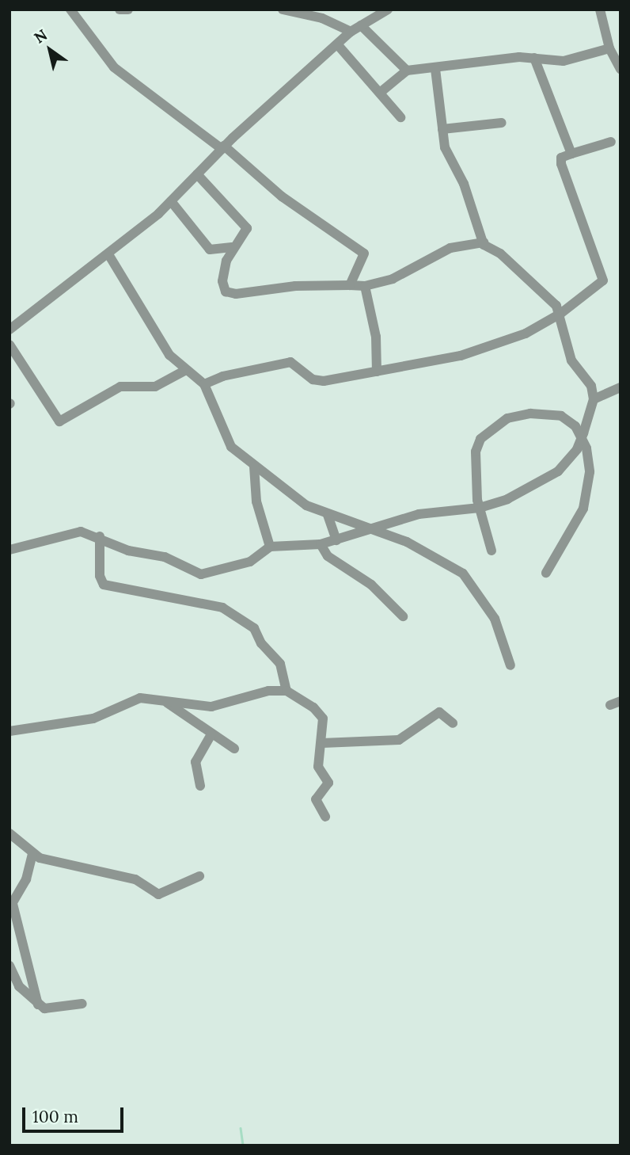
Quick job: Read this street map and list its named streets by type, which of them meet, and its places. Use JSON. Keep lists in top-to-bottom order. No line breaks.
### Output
{"scale_bar":"100 m","north":"top left"}
